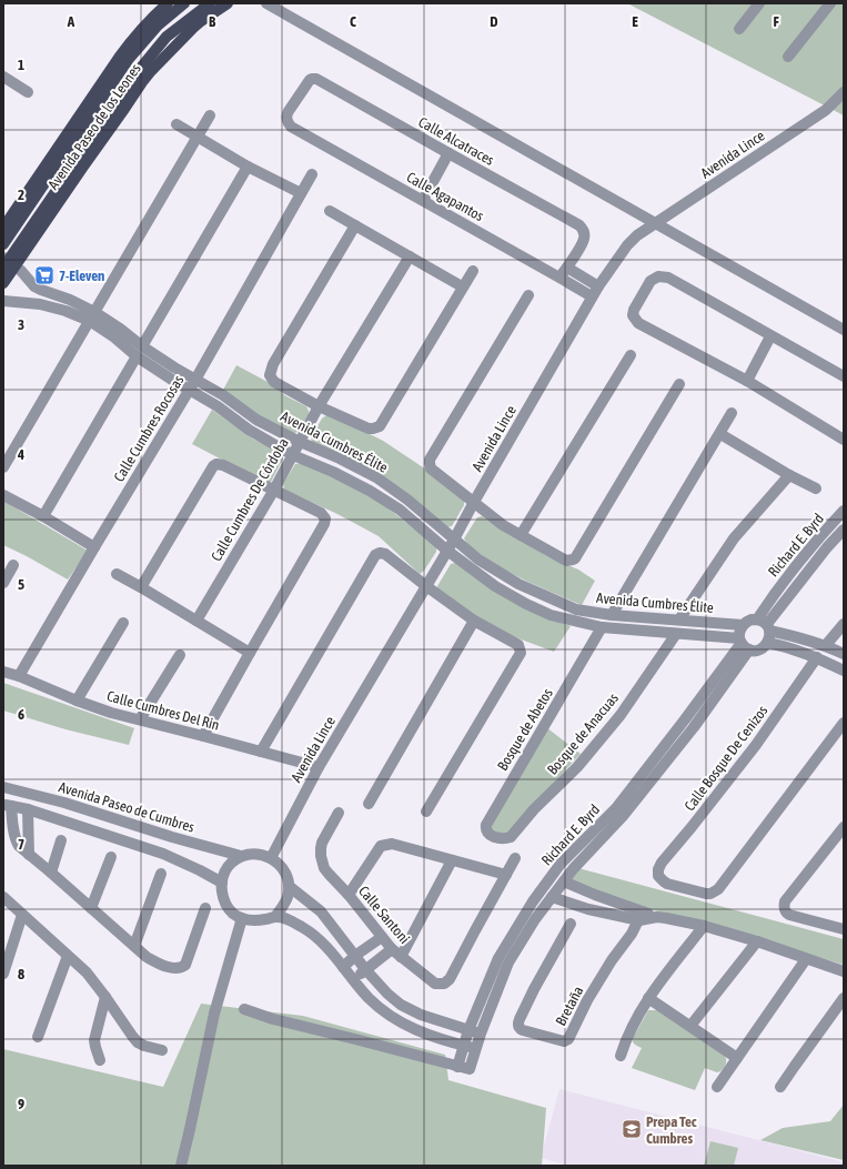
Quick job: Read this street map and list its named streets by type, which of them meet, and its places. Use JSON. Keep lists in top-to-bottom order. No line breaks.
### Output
{"streets":{"main road":["Avenida Paseo de los Leones"],"street":["Calle Alcatraces","Avenida Lince","Calle Agapantos","Calle Cumbres Rocosas","Avenida Cumbres Élite","Calle Cumbres De Córdoba","Richard E. Byrd","Calle Cumbres Del Rin","Bosque de Abetos","Bosque de Anacuas","Calle Bosque De Cenizos","Avenida Paseo de Cumbres","Calle Santoni","Bretaña"]},"crossings":[["Avenida Paseo de los Leones","Avenida Cumbres Élite"],["Calle Alcatraces","Calle Agapantos"],["Avenida Lince","Calle Agapantos"],["Avenida Lince","Avenida Cumbres Élite"],["Avenida Lince","Calle Cumbres Del Rin"],["Avenida Lince","Avenida Paseo de Cumbres"],["Calle Cumbres Rocosas","Avenida Cumbres Élite"],["Calle Cumbres Rocosas","Calle Cumbres Del Rin"],["Avenida Cumbres Élite","Calle Cumbres De Córdoba"],["Avenida Cumbres Élite","Richard E. Byrd"],["Avenida Cumbres Élite","Bosque de Abetos"],["Avenida Cumbres Élite","Bosque de Anacuas"],["Bosque de Abetos","Bosque de Anacuas"]],"places":{"supermarket":["7-Eleven"],"school or university":["Prepa Tec Cumbres"]},"grid":{"columns":["A","B","C","D","E","F"],"rows":["1","2","3","4","5","6","7","8","9"]}}
